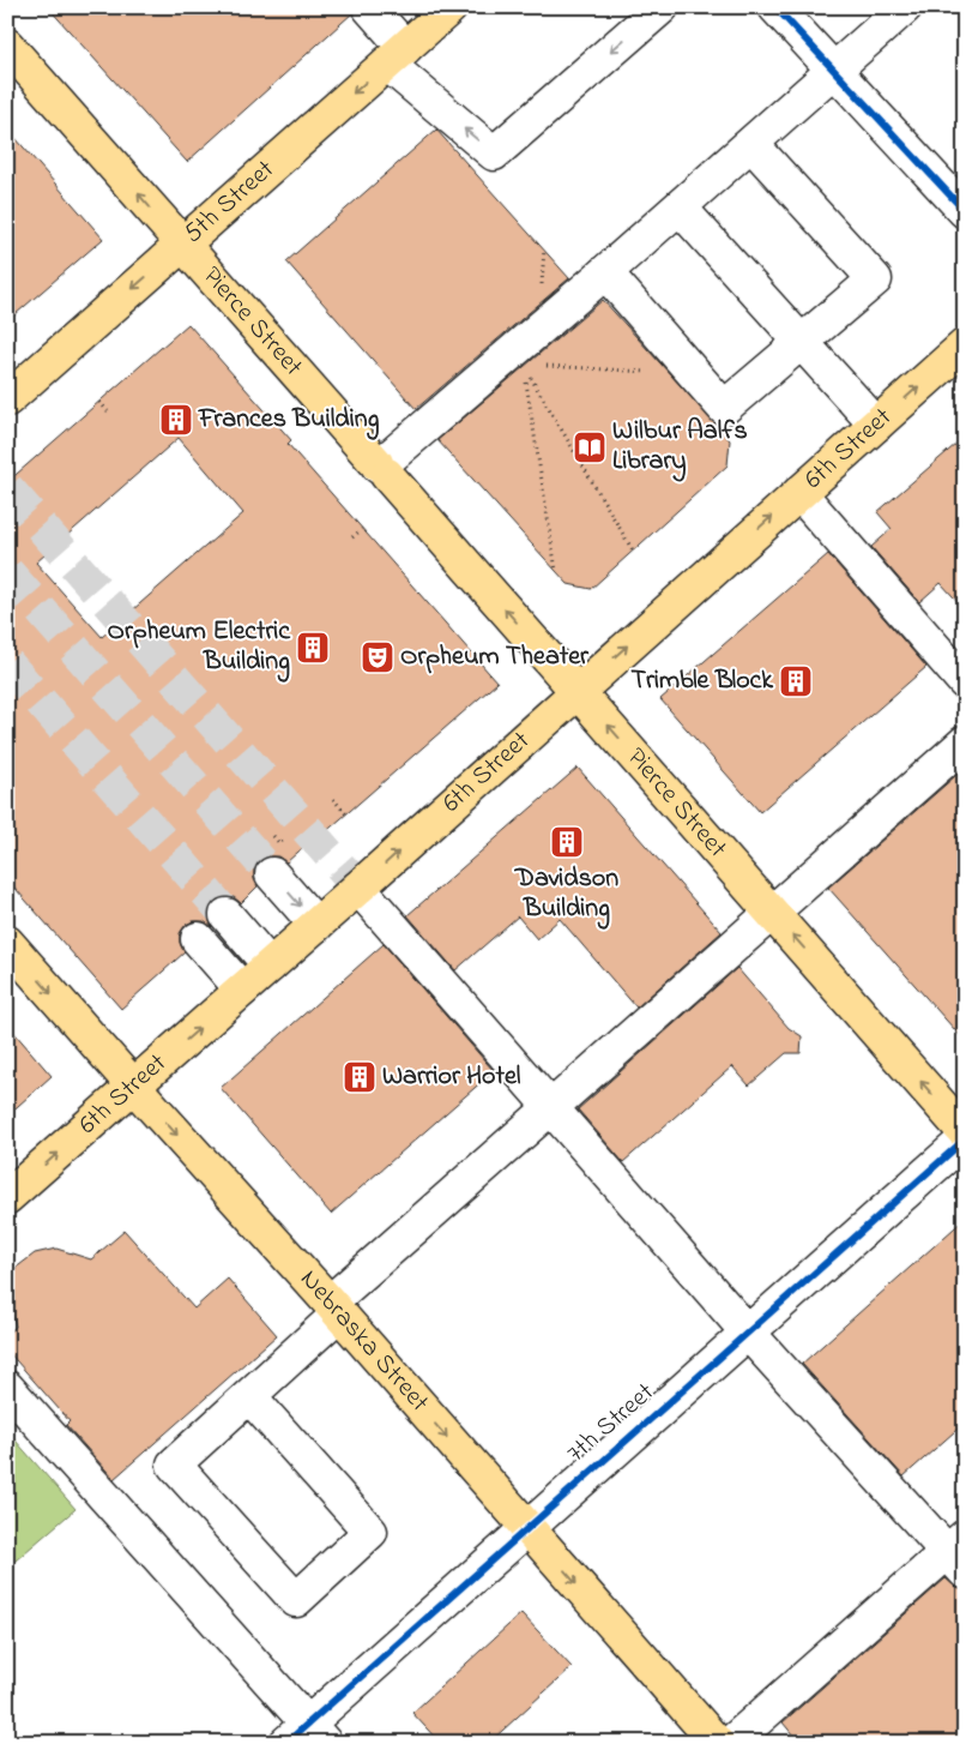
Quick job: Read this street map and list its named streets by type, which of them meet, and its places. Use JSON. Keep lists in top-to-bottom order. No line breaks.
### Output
{"streets":{"main road":["5th Street","Pierce Street","6th Street","Nebraska Street"],"street":["7th Street"]},"crossings":[["5th Street","Pierce Street"],["Pierce Street","6th Street"],["6th Street","Nebraska Street"],["Nebraska Street","7th Street"]],"one_way":["5th Street","Pierce Street","6th Street","Nebraska Street"],"places":{"building":["Frances Building","Orpheum Electric Building","Trimble Block","Davidson Building","Warrior Hotel"],"library":["Wilbur Aalfs Library"],"theatre":["Orpheum Theater"]}}
